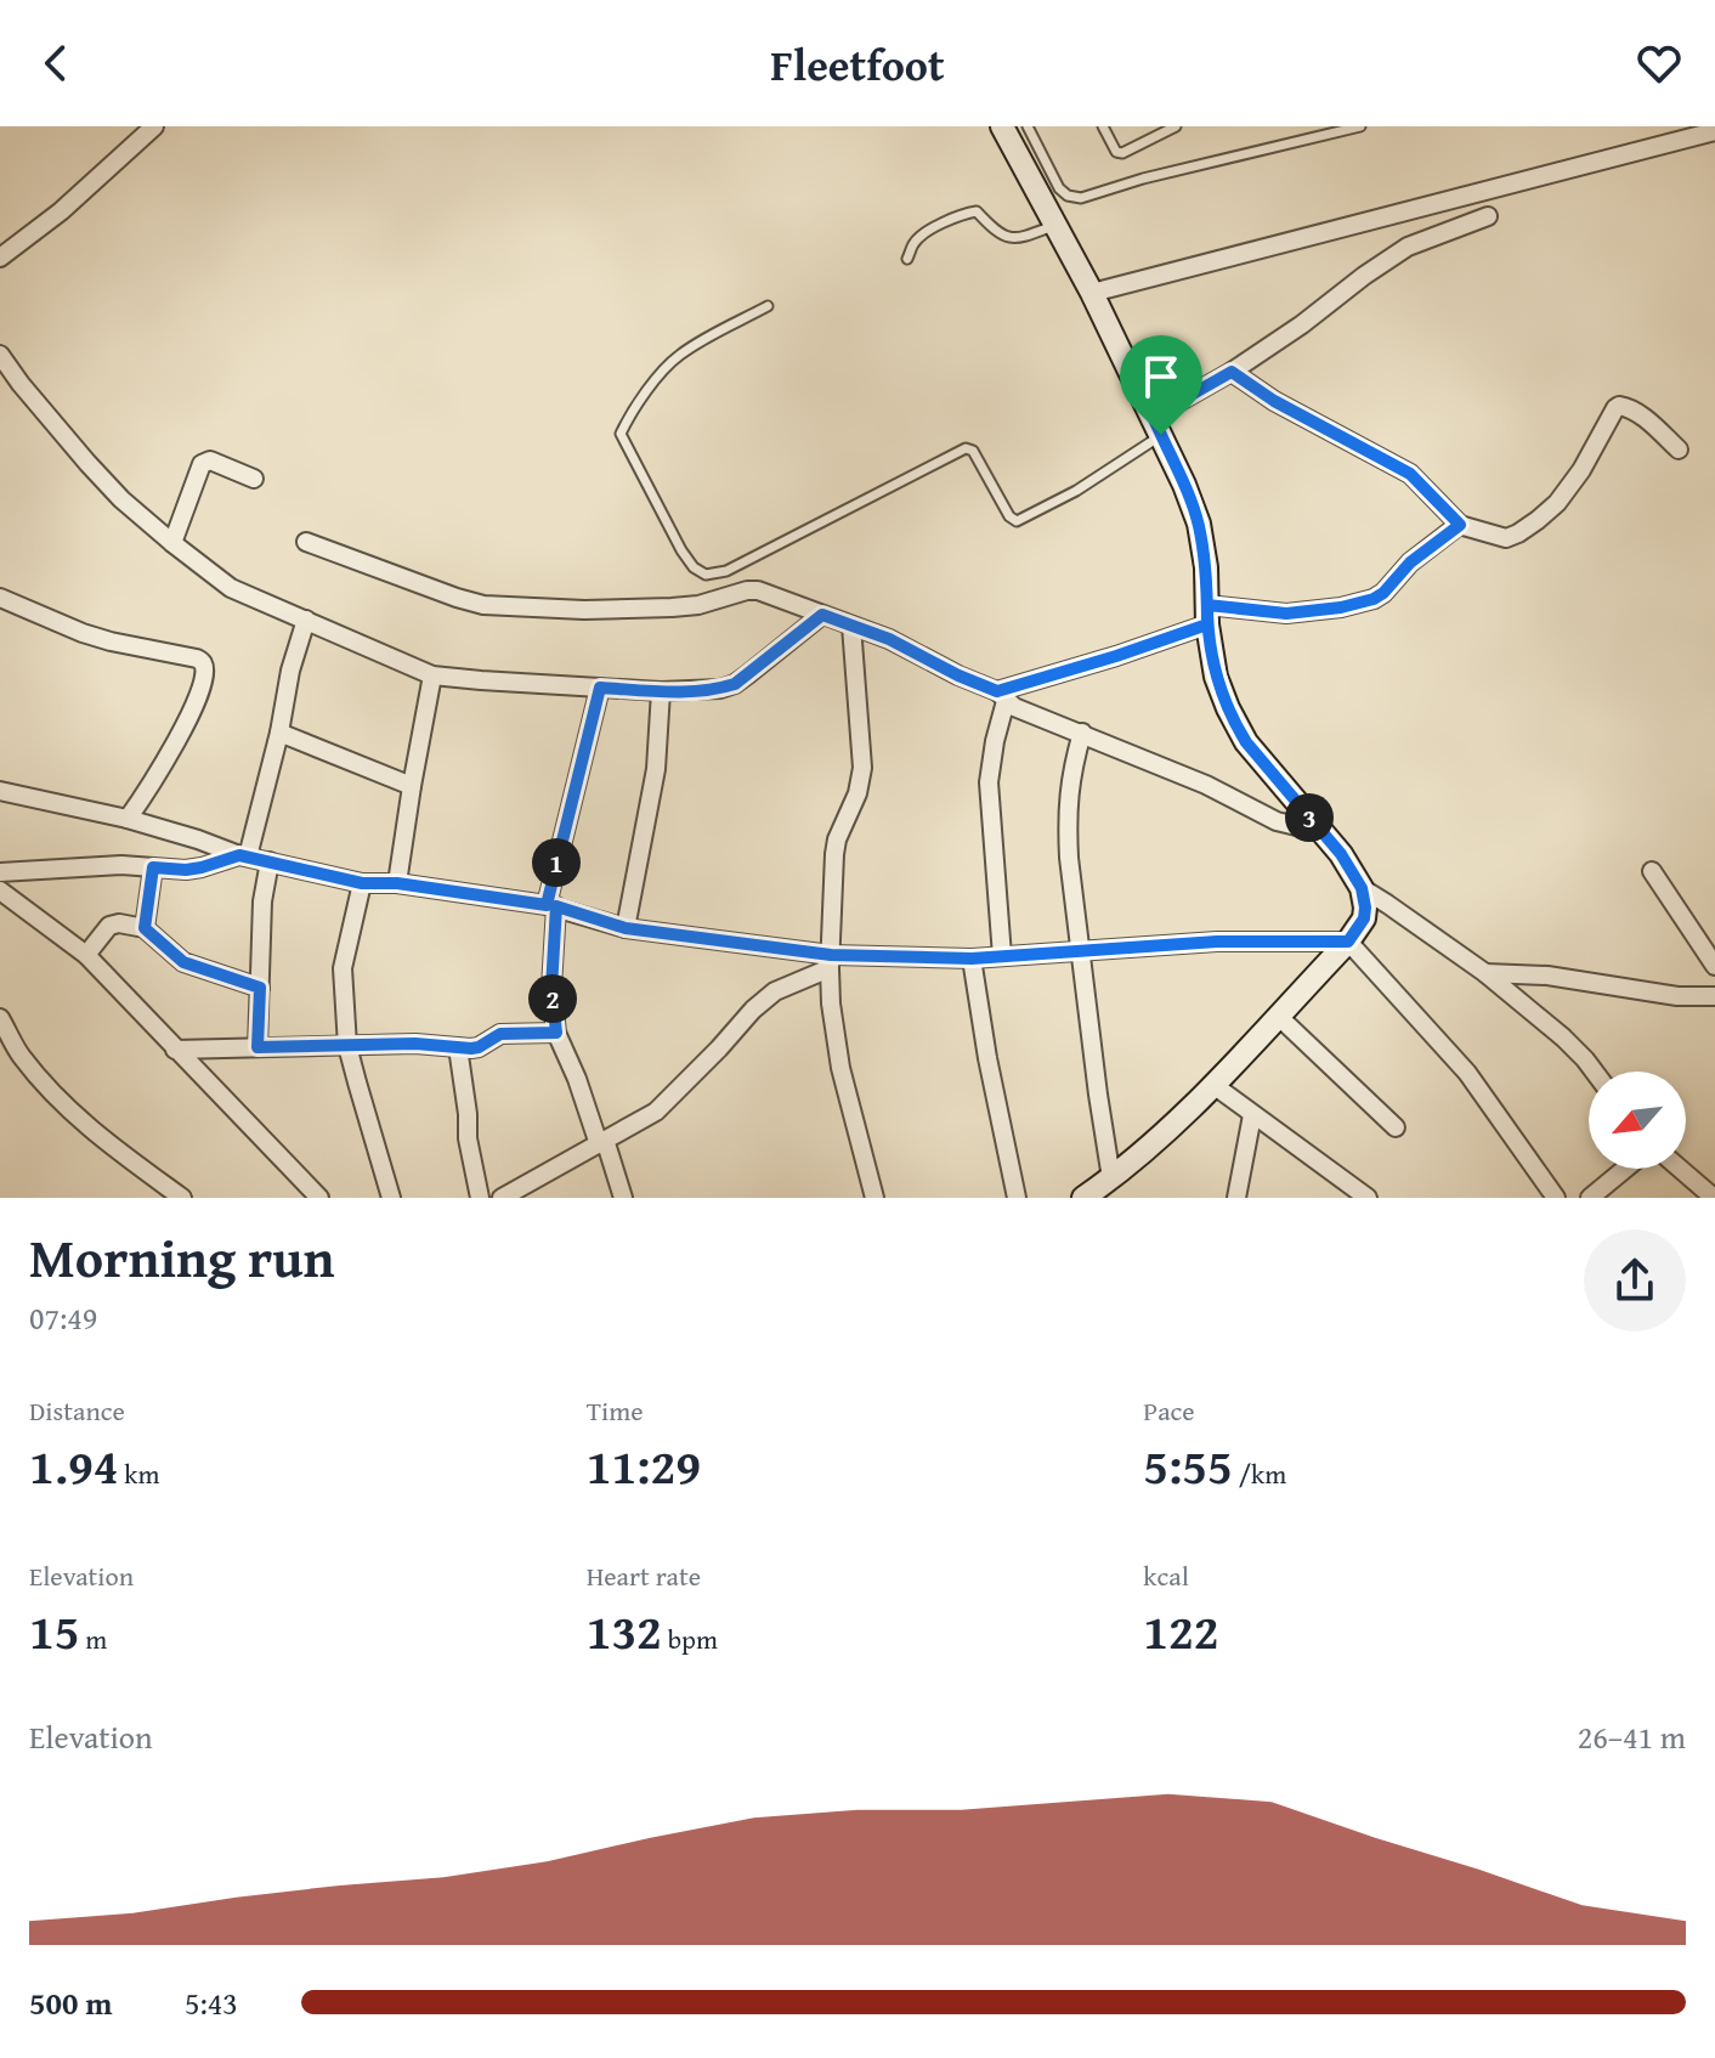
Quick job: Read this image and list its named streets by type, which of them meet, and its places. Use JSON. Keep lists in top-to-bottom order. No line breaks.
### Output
{"north":"bottom left","page":{"header":"Fleetfoot","pins":["3","1","2"],"heading":["Morning run","07:49"],"stats":[["Distance","1.94 km"],["Time","11:29"],["Pace","5:55 /km"],["Elevation","15 m"],["Heart rate","132 bpm"],["kcal","122"]],"chart":["Elevation","26–41 m"],"list":[{"name":"500 m","note":"5:43"}]}}
